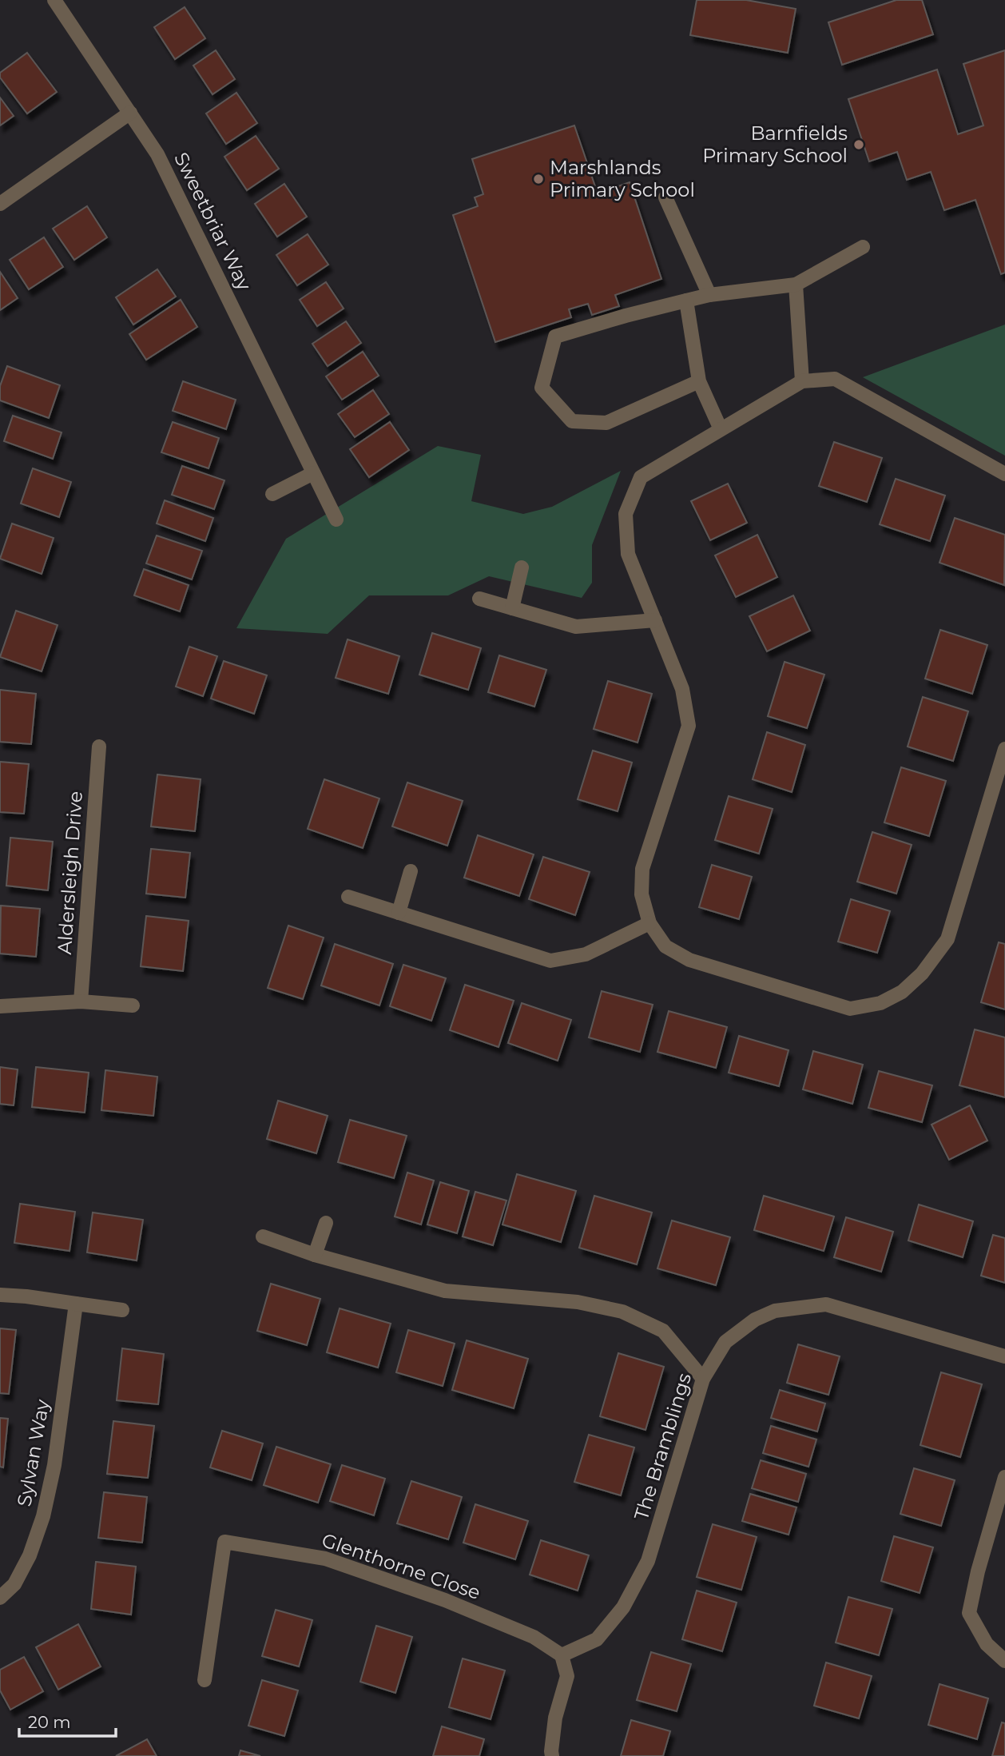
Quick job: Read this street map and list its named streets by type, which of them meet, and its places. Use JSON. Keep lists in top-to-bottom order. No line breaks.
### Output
{"streets":{"street":["Sweetbriar Way","Aldersleigh Drive","The Bramblings","Sylvan Way","Glenthorne Close"]},"crossings":[["The Bramblings","Glenthorne Close"]],"places":["Barnfields Primary School","Marshlands Primary School"],"scale_bar":"20 m"}
